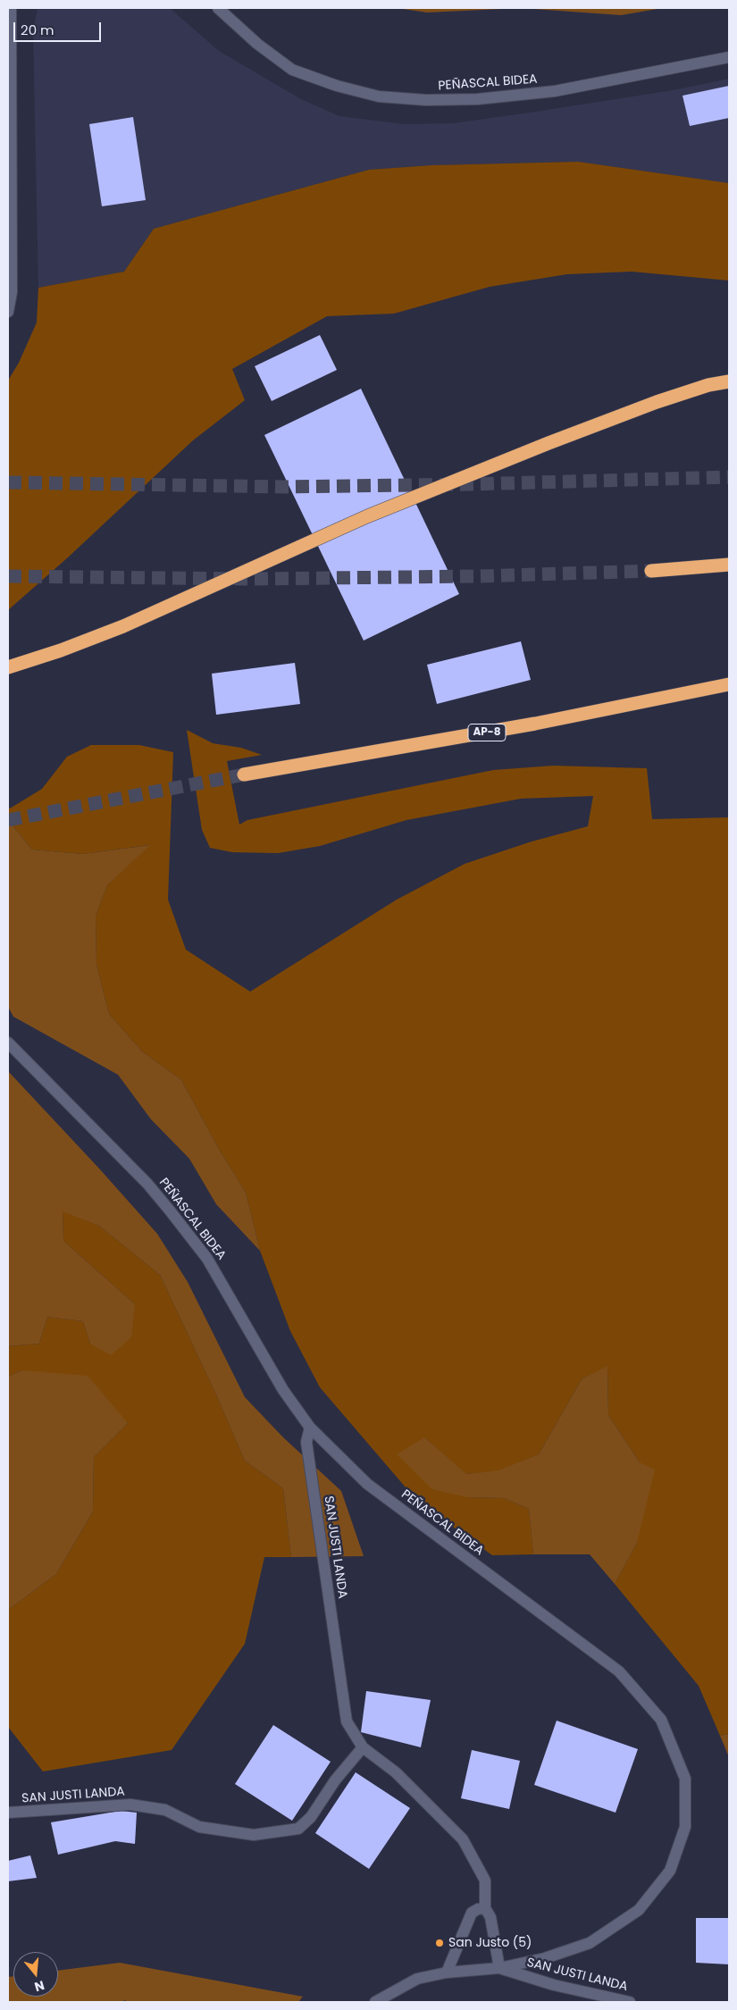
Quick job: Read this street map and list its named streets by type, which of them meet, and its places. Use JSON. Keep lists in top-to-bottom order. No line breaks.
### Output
{"streets":{"highway":["AP-8"],"street":["PEÑASCAL BIDEA","SAN JUSTI LANDA"]},"crossings":[["PEÑASCAL BIDEA","SAN JUSTI LANDA"]],"places":["San Justo (5)"],"scale_bar":"20 m","north":"bottom"}
